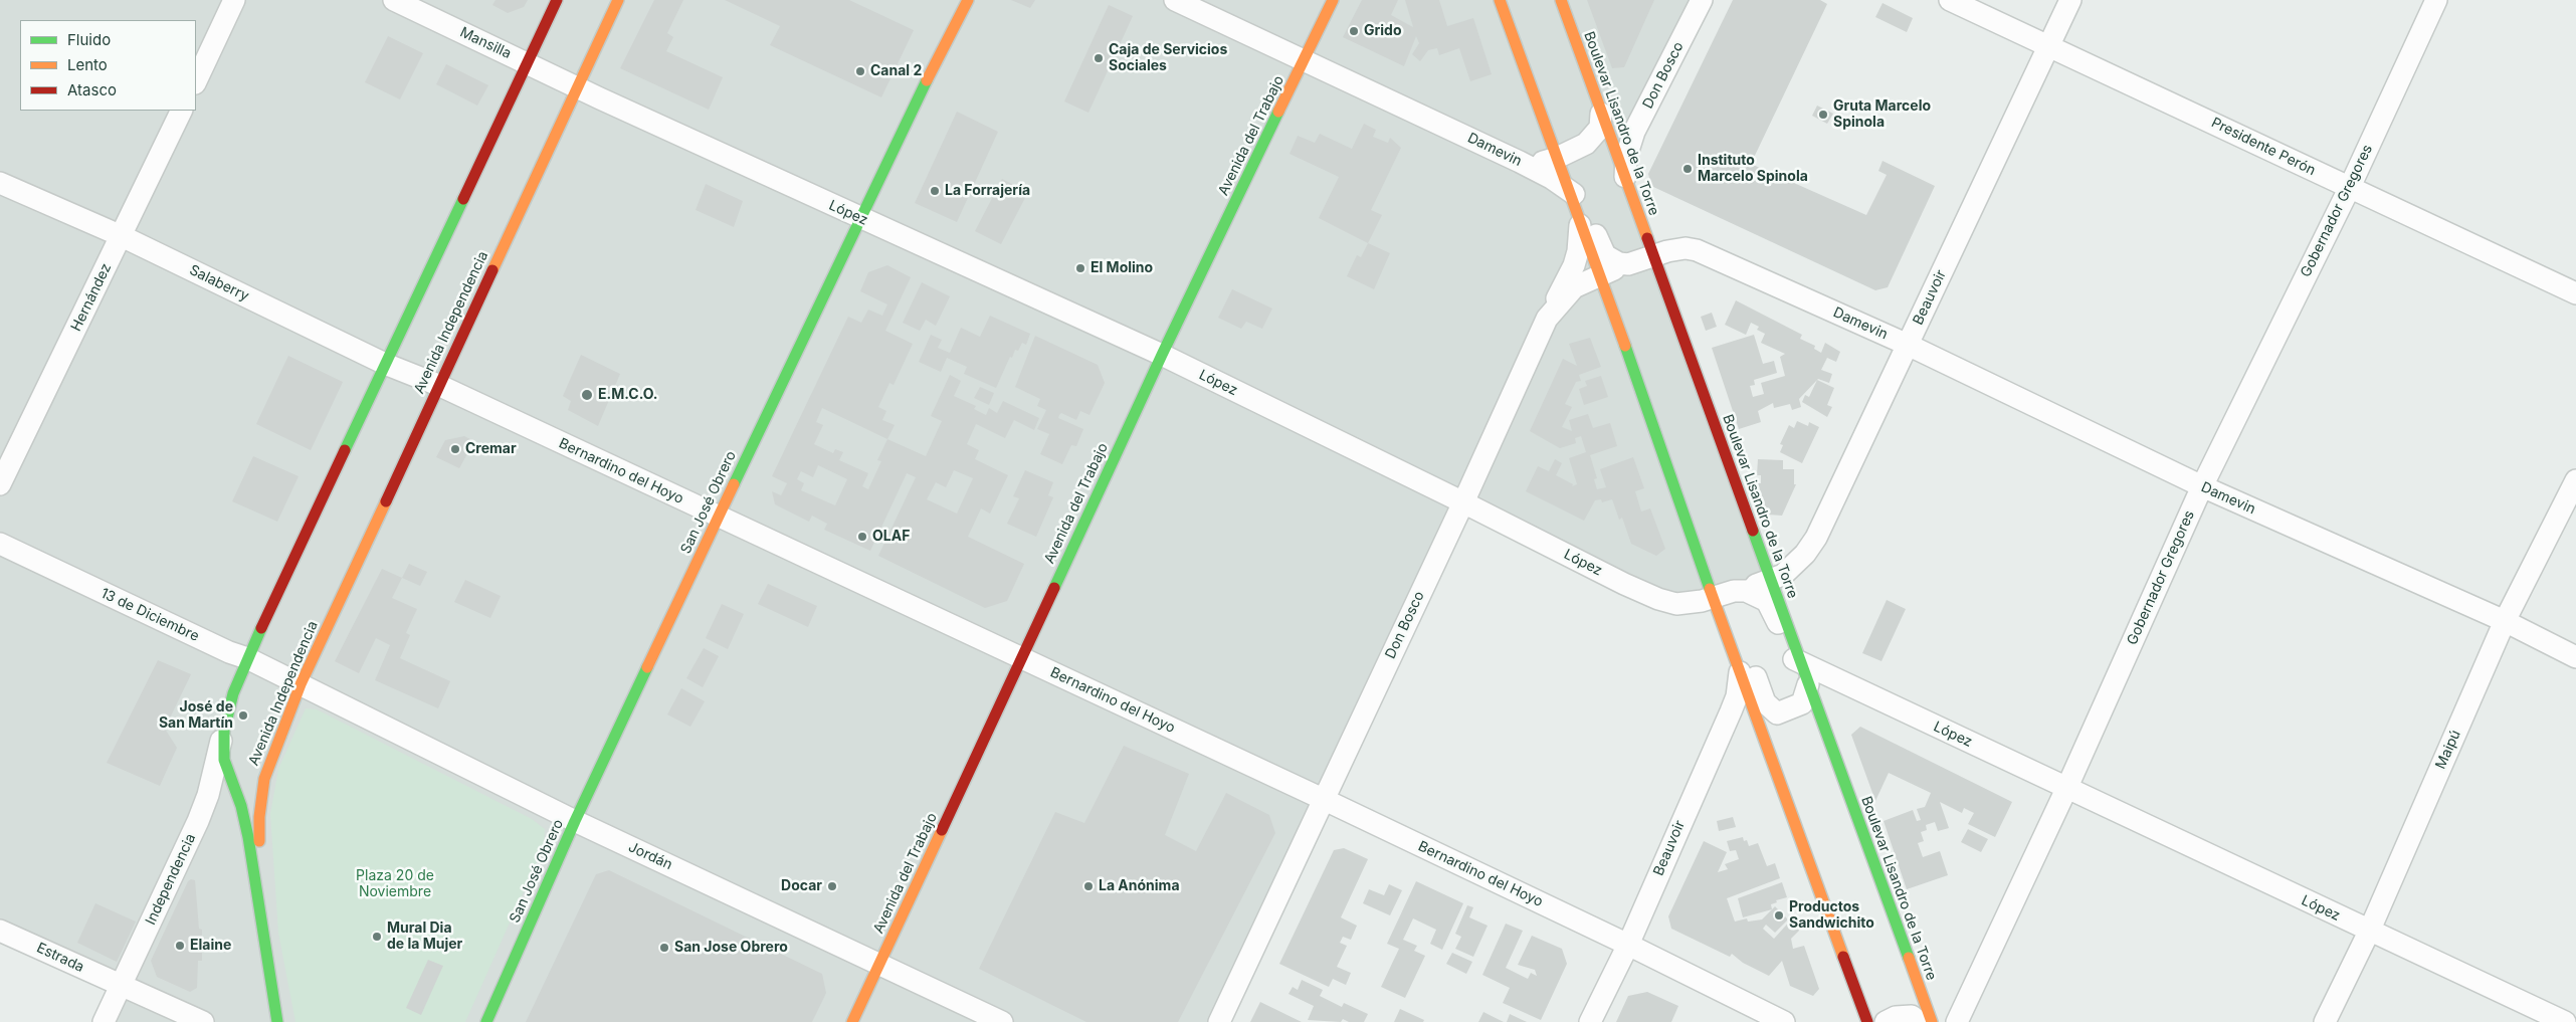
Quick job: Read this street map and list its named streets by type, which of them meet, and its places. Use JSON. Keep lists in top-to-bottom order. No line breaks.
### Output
{"streets":{"street":["Mansilla","Don Bosco","Boulevar Lisandro de la Torre","Avenida del Trabajo","Presidente Perón","Damevin","Gobernador Gregores","López","Salaberry","Hernández","Beauvoir","Avenida Independencia","Bernardino del Hoyo","San José Obrero","13 de Diciembre","Maipú","Jordán","Independencia","Estrada"]},"crossings":[["Mansilla","López"],["Mansilla","Avenida Independencia"],["Don Bosco","Boulevar Lisandro de la Torre"],["Don Bosco","Damevin"],["Don Bosco","López"],["Don Bosco","Bernardino del Hoyo"],["Boulevar Lisandro de la Torre","Damevin"],["Boulevar Lisandro de la Torre","López"],["Boulevar Lisandro de la Torre","Beauvoir"],["Avenida del Trabajo","Damevin"],["Avenida del Trabajo","López"],["Avenida del Trabajo","Bernardino del Hoyo"],["Avenida del Trabajo","Jordán"],["Presidente Perón","Gobernador Gregores"],["Presidente Perón","Beauvoir"],["Damevin","Gobernador Gregores"],["Damevin","Beauvoir"],["Damevin","Maipú"],["Gobernador Gregores","López"],["López","Beauvoir"],["López","Avenida Independencia"],["López","San José Obrero"],["López","Maipú"],["Salaberry","Hernández"],["Salaberry","Avenida Independencia"],["Salaberry","Bernardino del Hoyo"],["Beauvoir","Bernardino del Hoyo"],["Avenida Independencia","Bernardino del Hoyo"],["Avenida Independencia","13 de Diciembre"],["Avenida Independencia","Jordán"],["Avenida Independencia","Independencia"],["Bernardino del Hoyo","San José Obrero"],["San José Obrero","Jordán"],["13 de Diciembre","Jordán"],["Independencia","Estrada"]],"parks":["Plaza 20 de Noviembre"],"places":["Grido","Caja de Servicios Sociales","Canal 2","Gruta Marcelo Spinola","Instituto Marcelo Spinola","La Forrajería","El Molino","E.M.C.O.","Cremar","OLAF","José de San Martín","Docar","La Anónima","Productos Sandwichito","Mural Dia de la Mujer","Elaine","San Jose Obrero"],"legend":["Fluido","Lento","Atasco"]}
